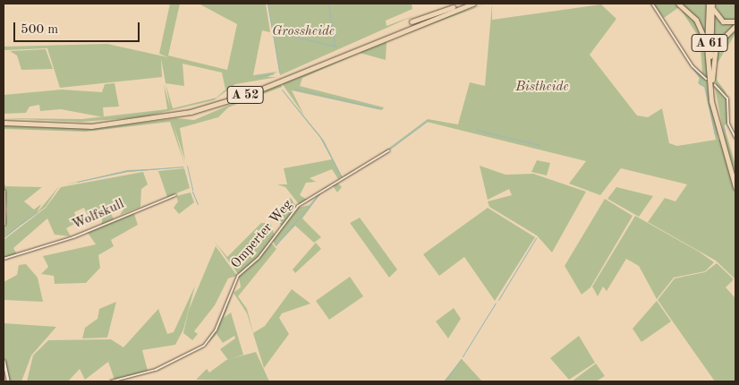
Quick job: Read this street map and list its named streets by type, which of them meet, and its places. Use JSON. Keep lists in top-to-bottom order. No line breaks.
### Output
{"streets":{"highway":["A 61","A 52"],"street":["Wolfskull","Omperter Weg"]},"parks":["Grossheide","Bistheide"],"scale_bar":"500 m"}
